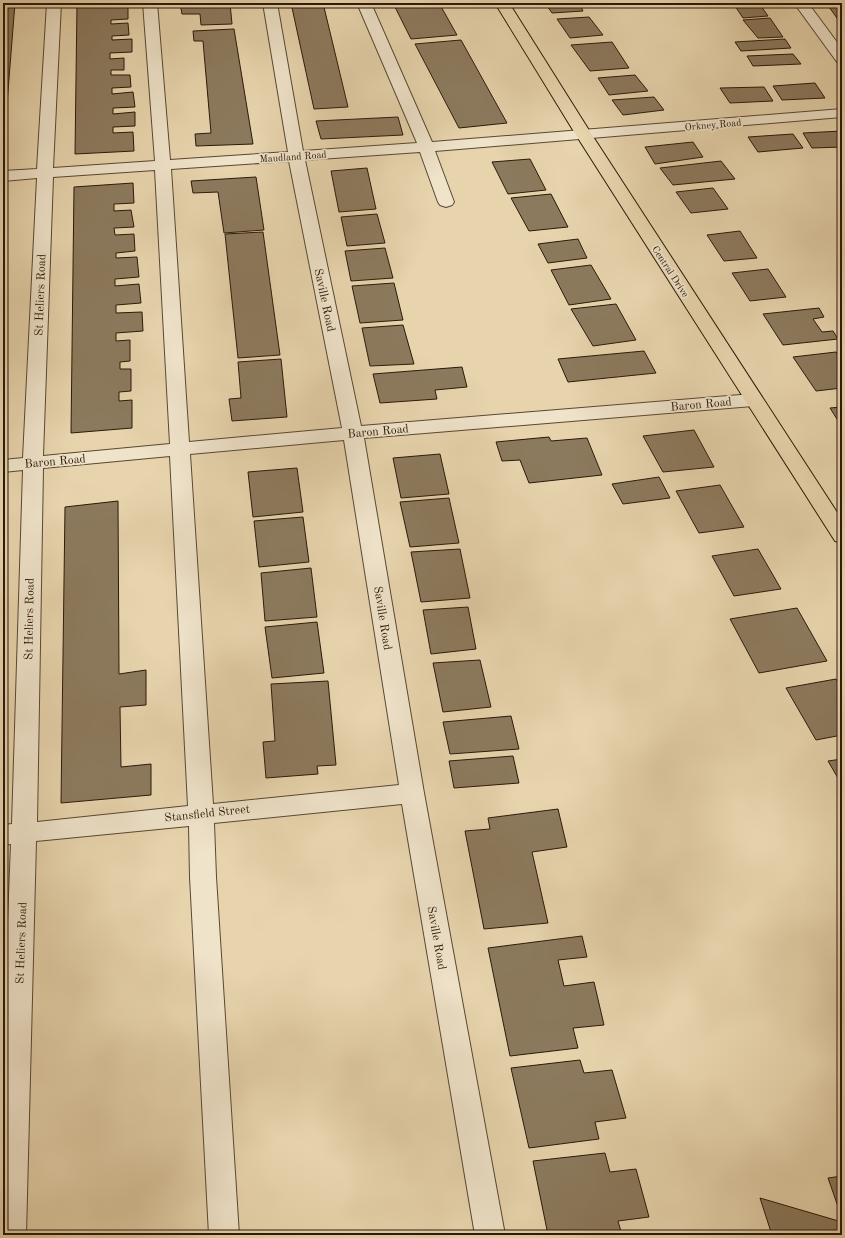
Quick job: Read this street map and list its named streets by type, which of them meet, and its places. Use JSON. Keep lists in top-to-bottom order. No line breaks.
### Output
{"streets":{"main road":["Central Drive"],"street":["Orkney Road","Maudland Road","St Heliers Road","Saville Road","Baron Road","Stansfield Street"]},"crossings":[["Orkney Road","Maudland Road"],["Orkney Road","Central Drive"],["Maudland Road","Central Drive"],["Maudland Road","St Heliers Road"],["Maudland Road","Saville Road"],["Central Drive","Baron Road"],["St Heliers Road","Baron Road"],["St Heliers Road","Stansfield Street"],["Saville Road","Baron Road"],["Saville Road","Stansfield Street"]]}
